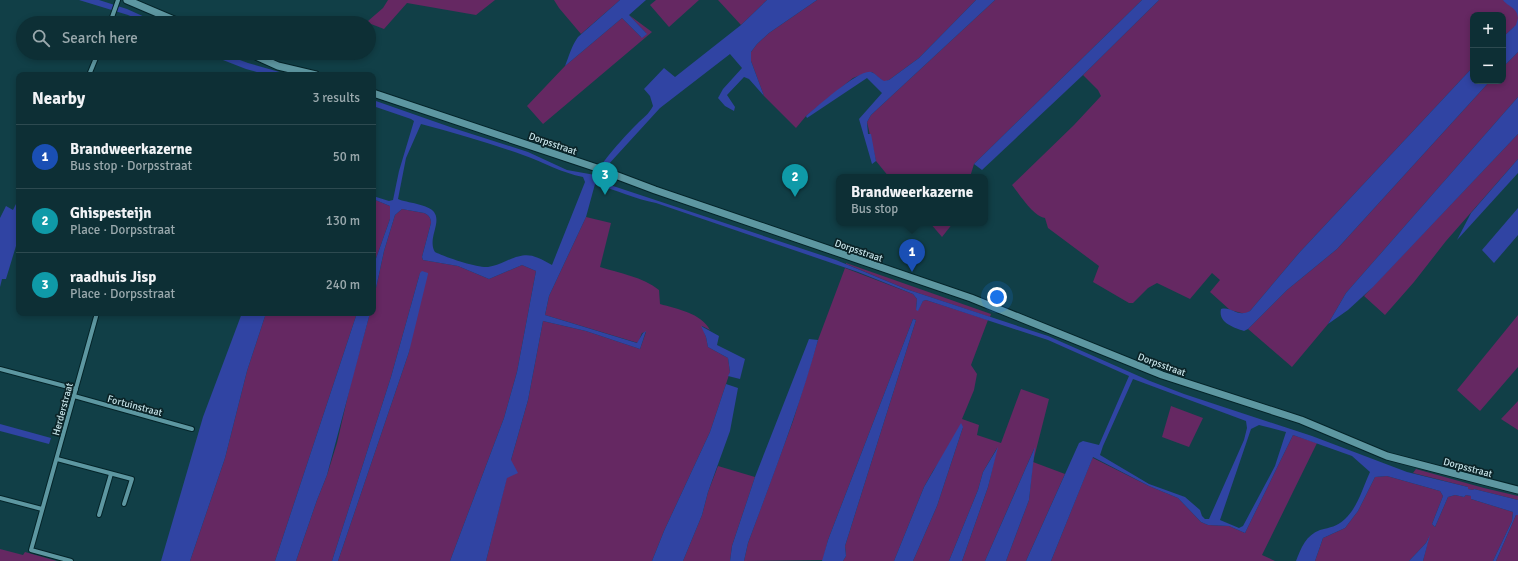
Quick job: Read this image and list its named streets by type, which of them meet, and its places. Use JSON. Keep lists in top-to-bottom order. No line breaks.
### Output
{"streets":{"street":["Dorpsstraat","Fortuinstraat","Herderstraat"]},"crossings":[["Fortuinstraat","Herderstraat"]],"page":{"map_buttons":["+","−"],"search":"Search here","heading":["Nearby","3 results"],"list":[{"mark":"1","name":"Brandweerkazerne","note":"Bus stop · Dorpsstraat","value":"50 m"},{"mark":"2","name":"Ghispesteijn","note":"Place · Dorpsstraat","value":"130 m"},{"mark":"3","name":"raadhuis Jisp","note":"Place · Dorpsstraat","value":"240 m"}],"pins":["3","2","1"],"popup":["Brandweerkazerne","Bus stop"]}}
